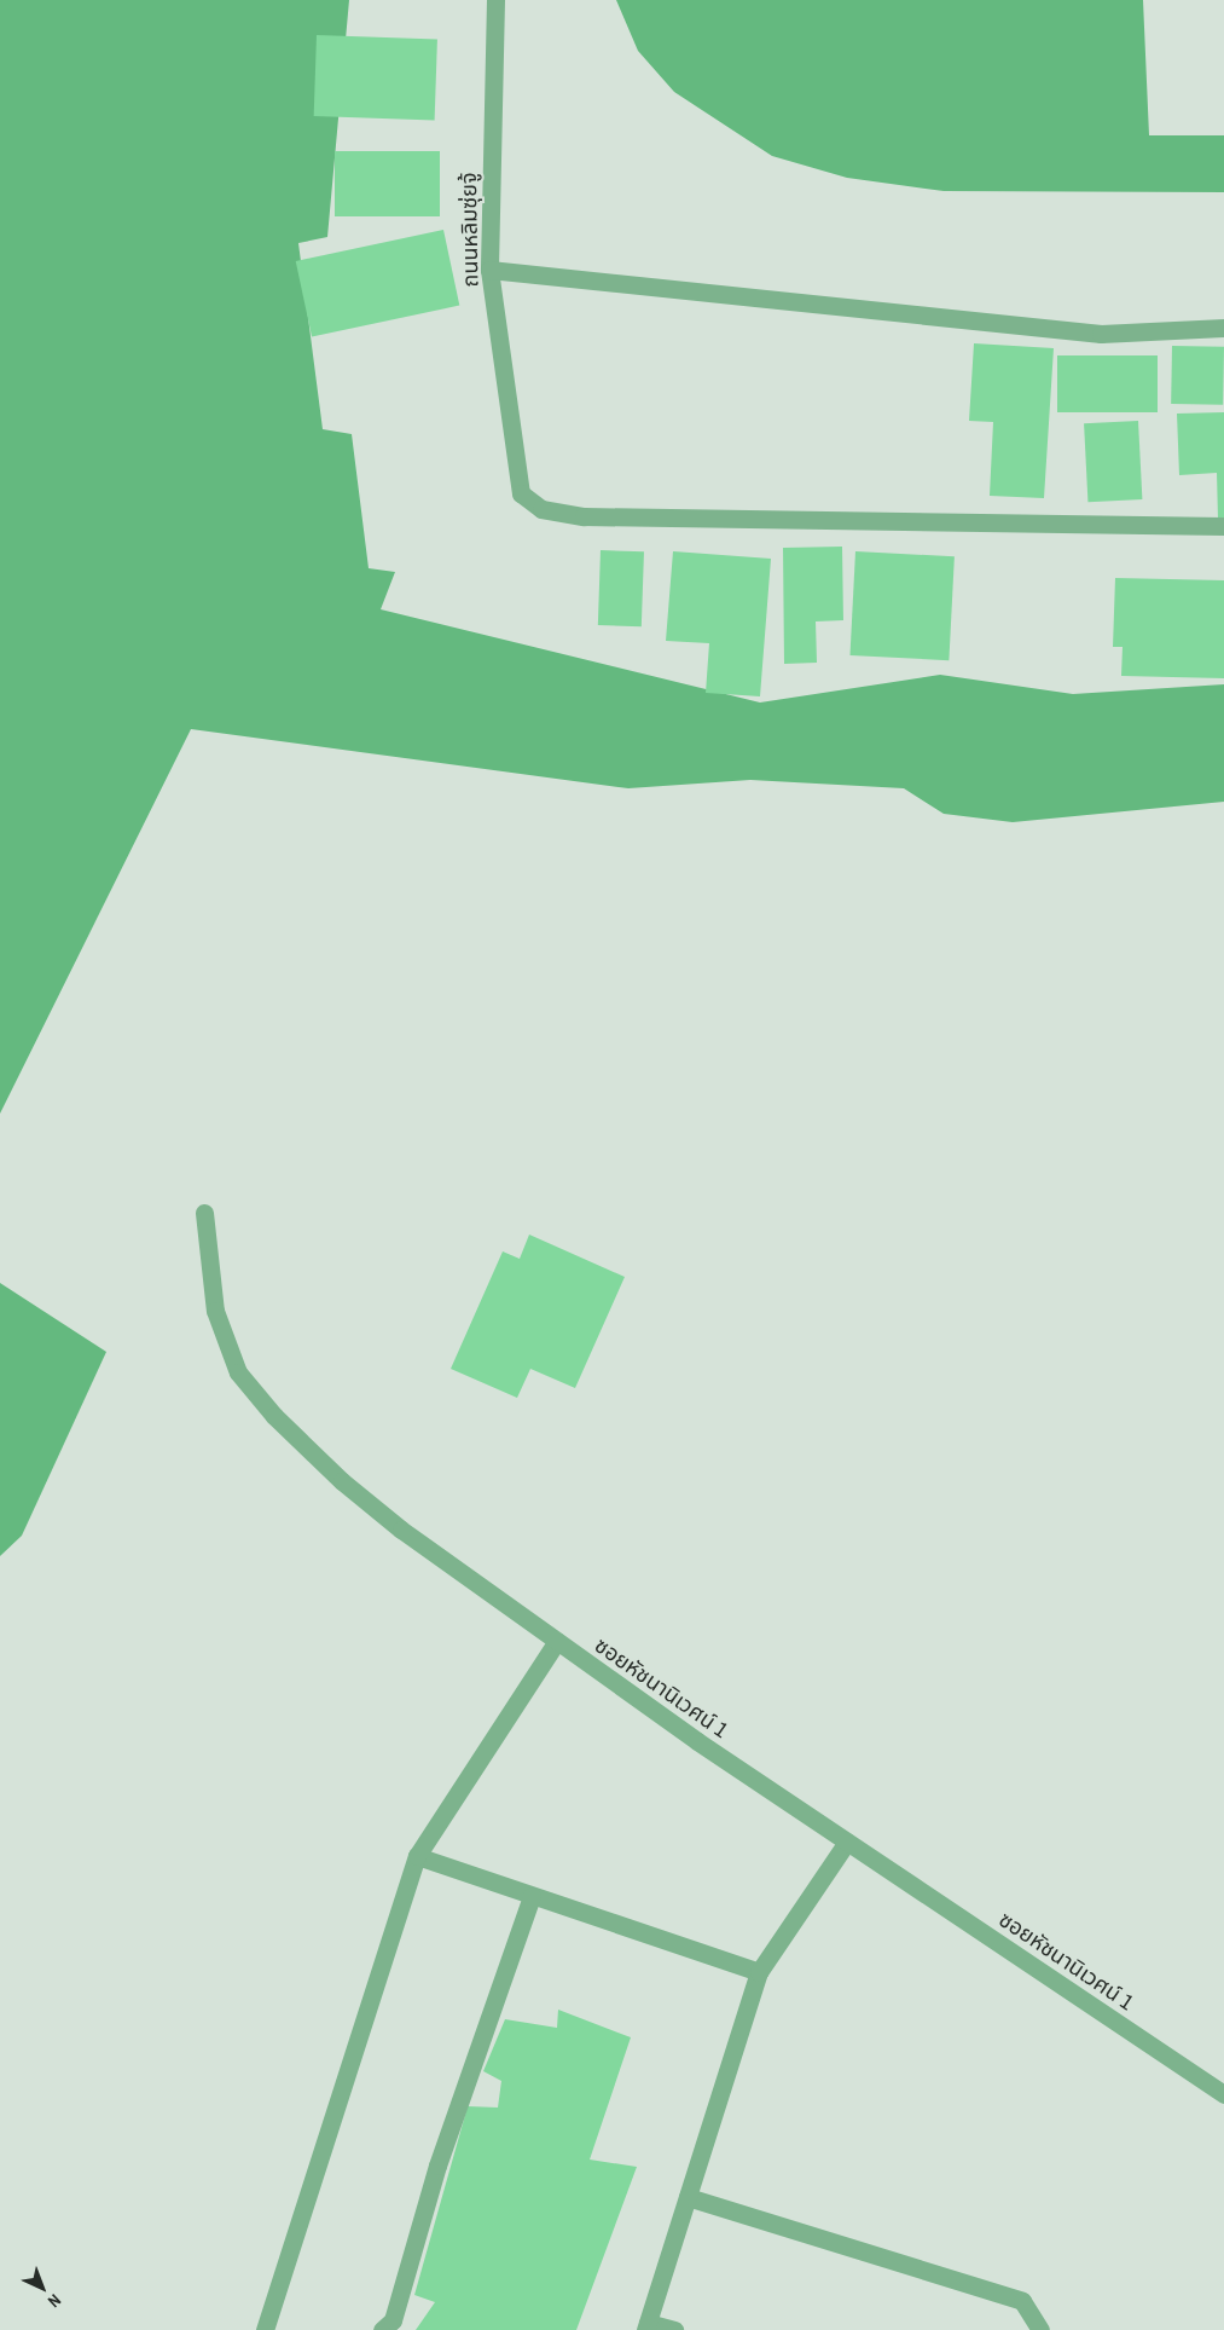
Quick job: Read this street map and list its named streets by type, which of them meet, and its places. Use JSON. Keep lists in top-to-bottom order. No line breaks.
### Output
{"streets":{"street":["ถนนหลิมซุ่ยจู้","ซอยหัชนานิเวศน์ 1"]},"north":"bottom right"}
